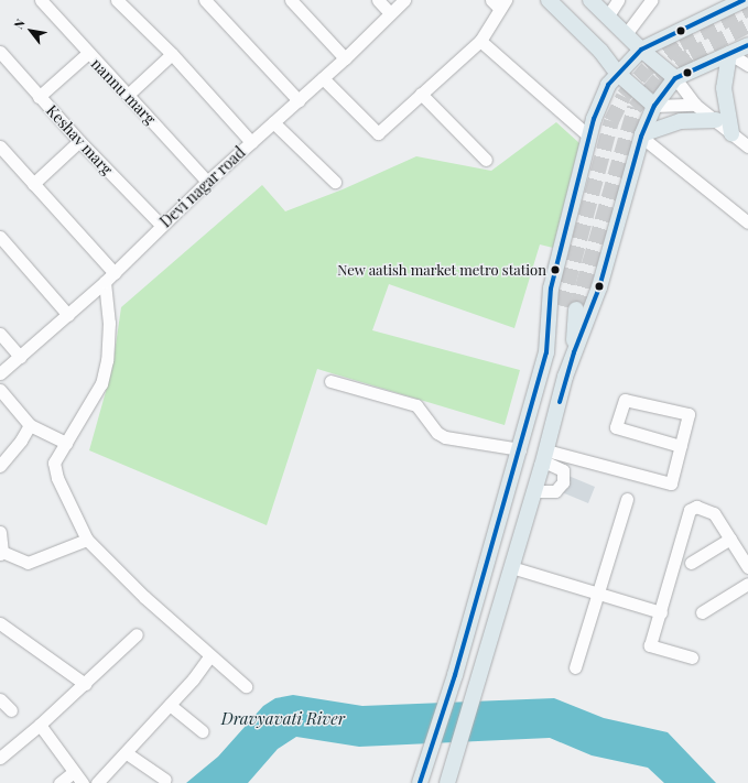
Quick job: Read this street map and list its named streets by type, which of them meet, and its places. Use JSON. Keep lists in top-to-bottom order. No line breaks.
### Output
{"streets":{"street":["nannu marg","Keshav marg","Devi nagar road"]},"crossings":[["nannu marg","Devi nagar road"],["Keshav marg","Devi nagar road"]],"water":["Dravyavati River"],"places":["New aatish market metro station"],"north":"top left"}
